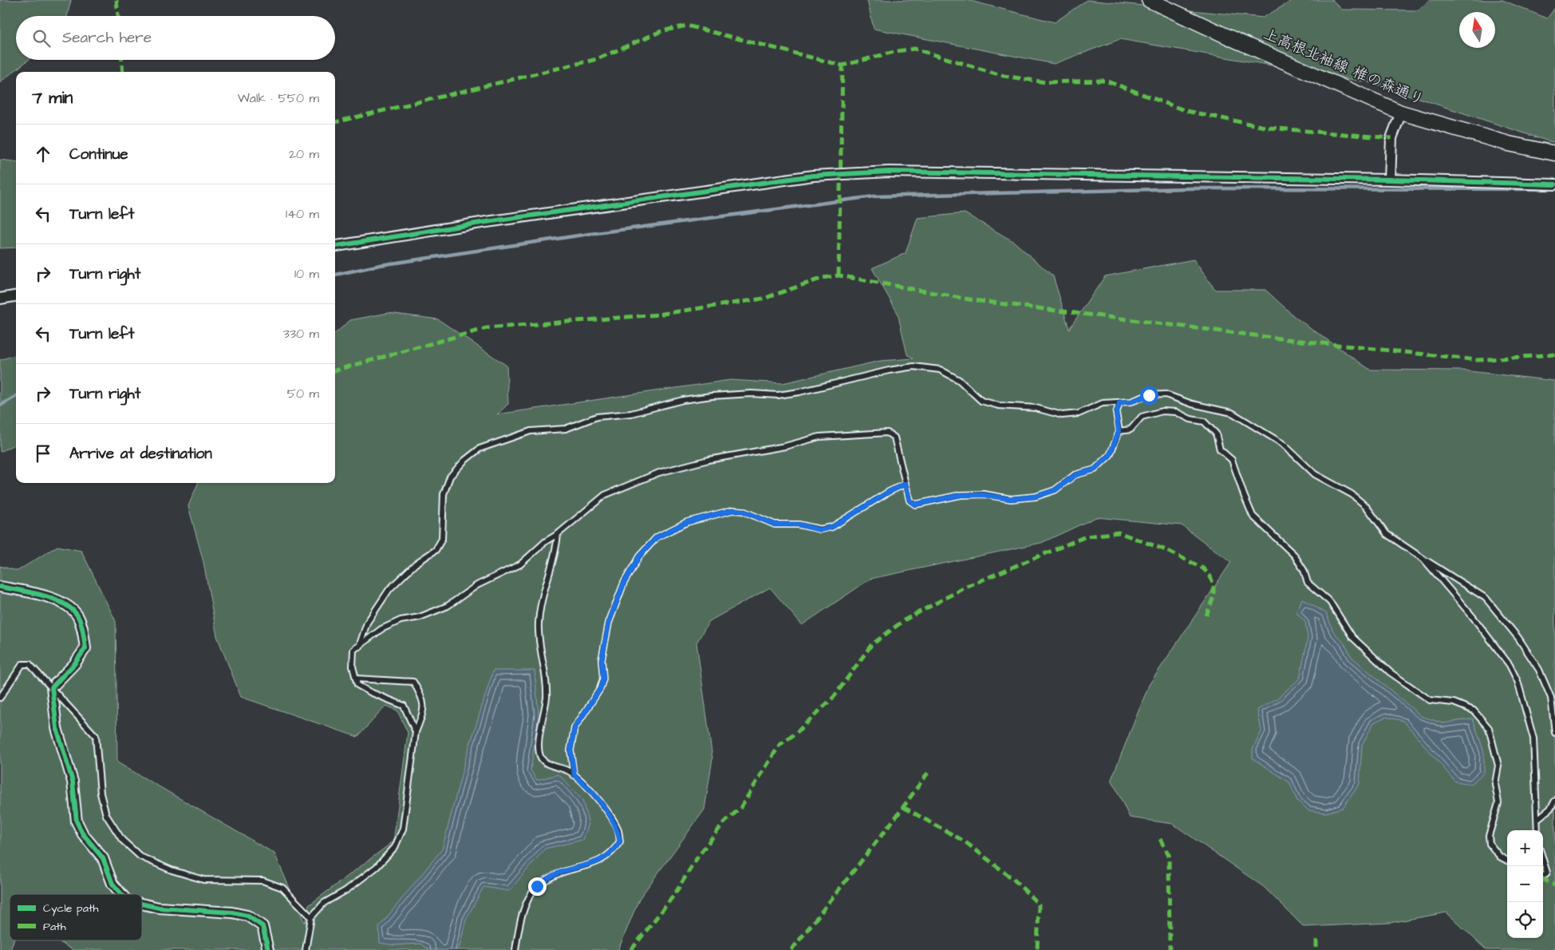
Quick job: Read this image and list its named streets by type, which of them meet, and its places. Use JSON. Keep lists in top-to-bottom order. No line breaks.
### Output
{"streets":{"main road":["上高根北袖線 椎の森通り"]},"legend":["Cycle path","Path"],"north":"top","page":{"search":"Search here","heading":["7 min","Walk · 550 m"],"list":[["Continue","20 m"],["Turn left","140 m"],["Turn right","10 m"],["Turn left","330 m"],["Turn right","50 m"],"Arrive at destination"],"map_buttons":["+","−"]}}
